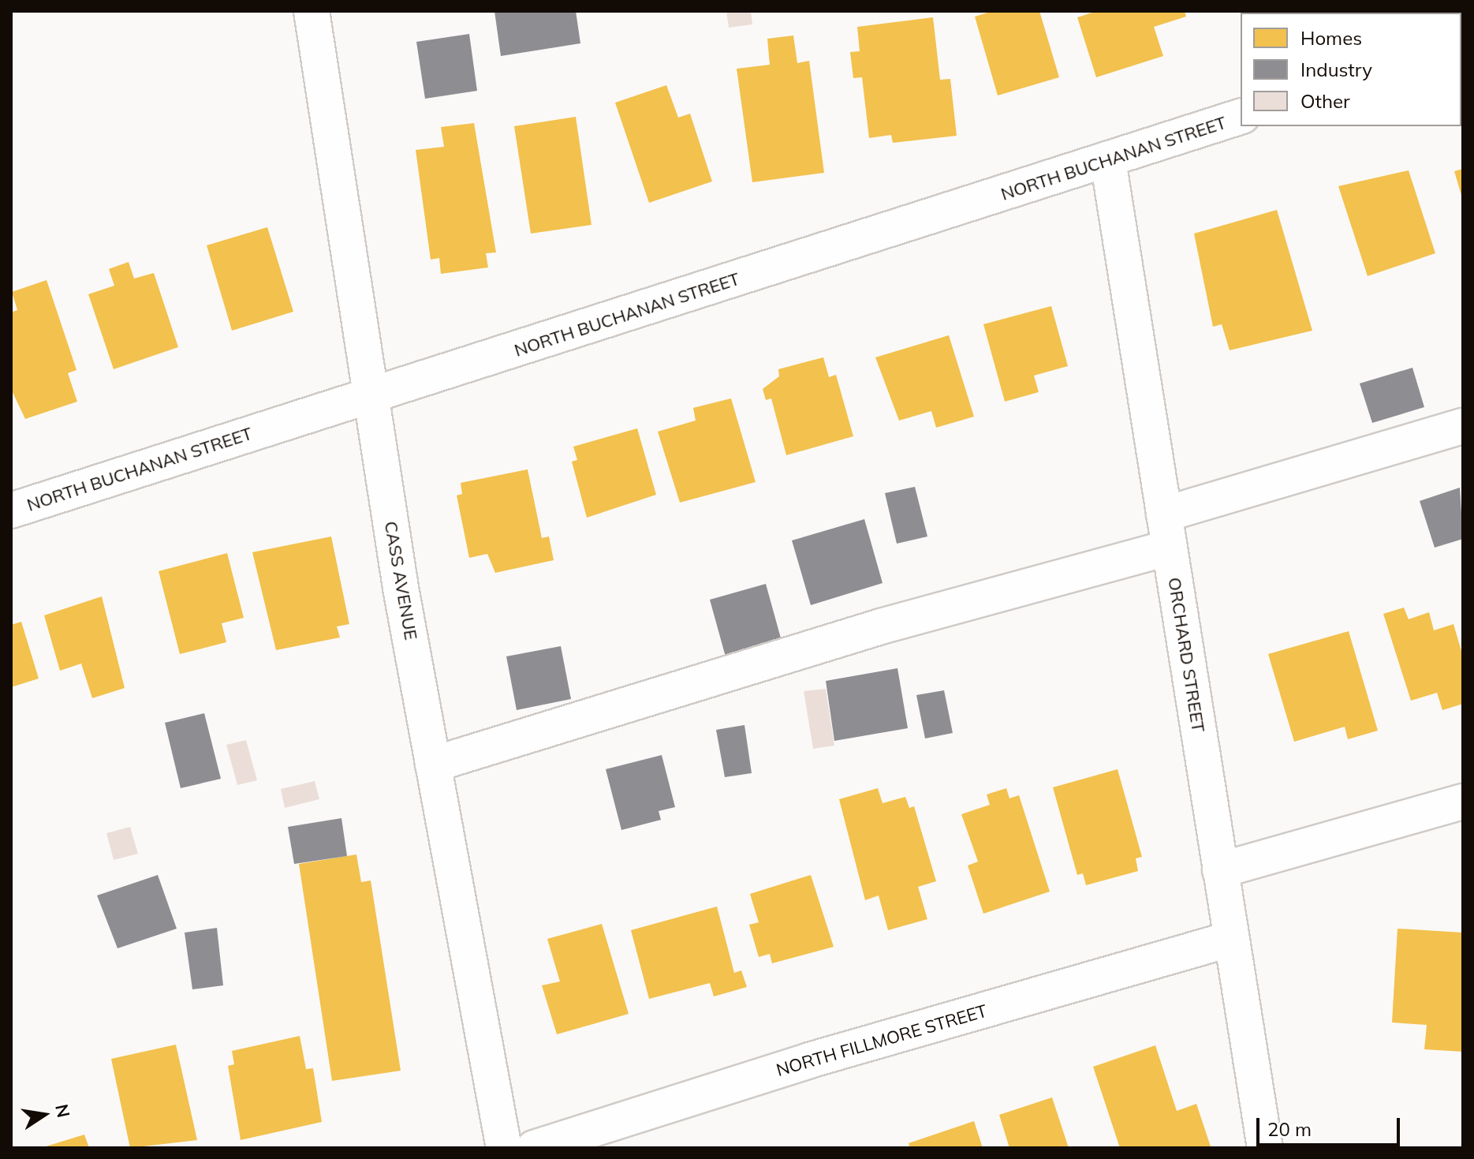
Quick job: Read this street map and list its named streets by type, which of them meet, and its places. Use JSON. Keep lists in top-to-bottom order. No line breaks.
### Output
{"streets":{"street":["NORTH BUCHANAN STREET","CASS AVENUE","ORCHARD STREET","NORTH FILLMORE STREET"]},"crossings":[["NORTH BUCHANAN STREET","CASS AVENUE"],["NORTH BUCHANAN STREET","ORCHARD STREET"],["ORCHARD STREET","NORTH FILLMORE STREET"]],"legend":["Homes","Industry","Other"],"scale_bar":"20 m","north":"right"}
